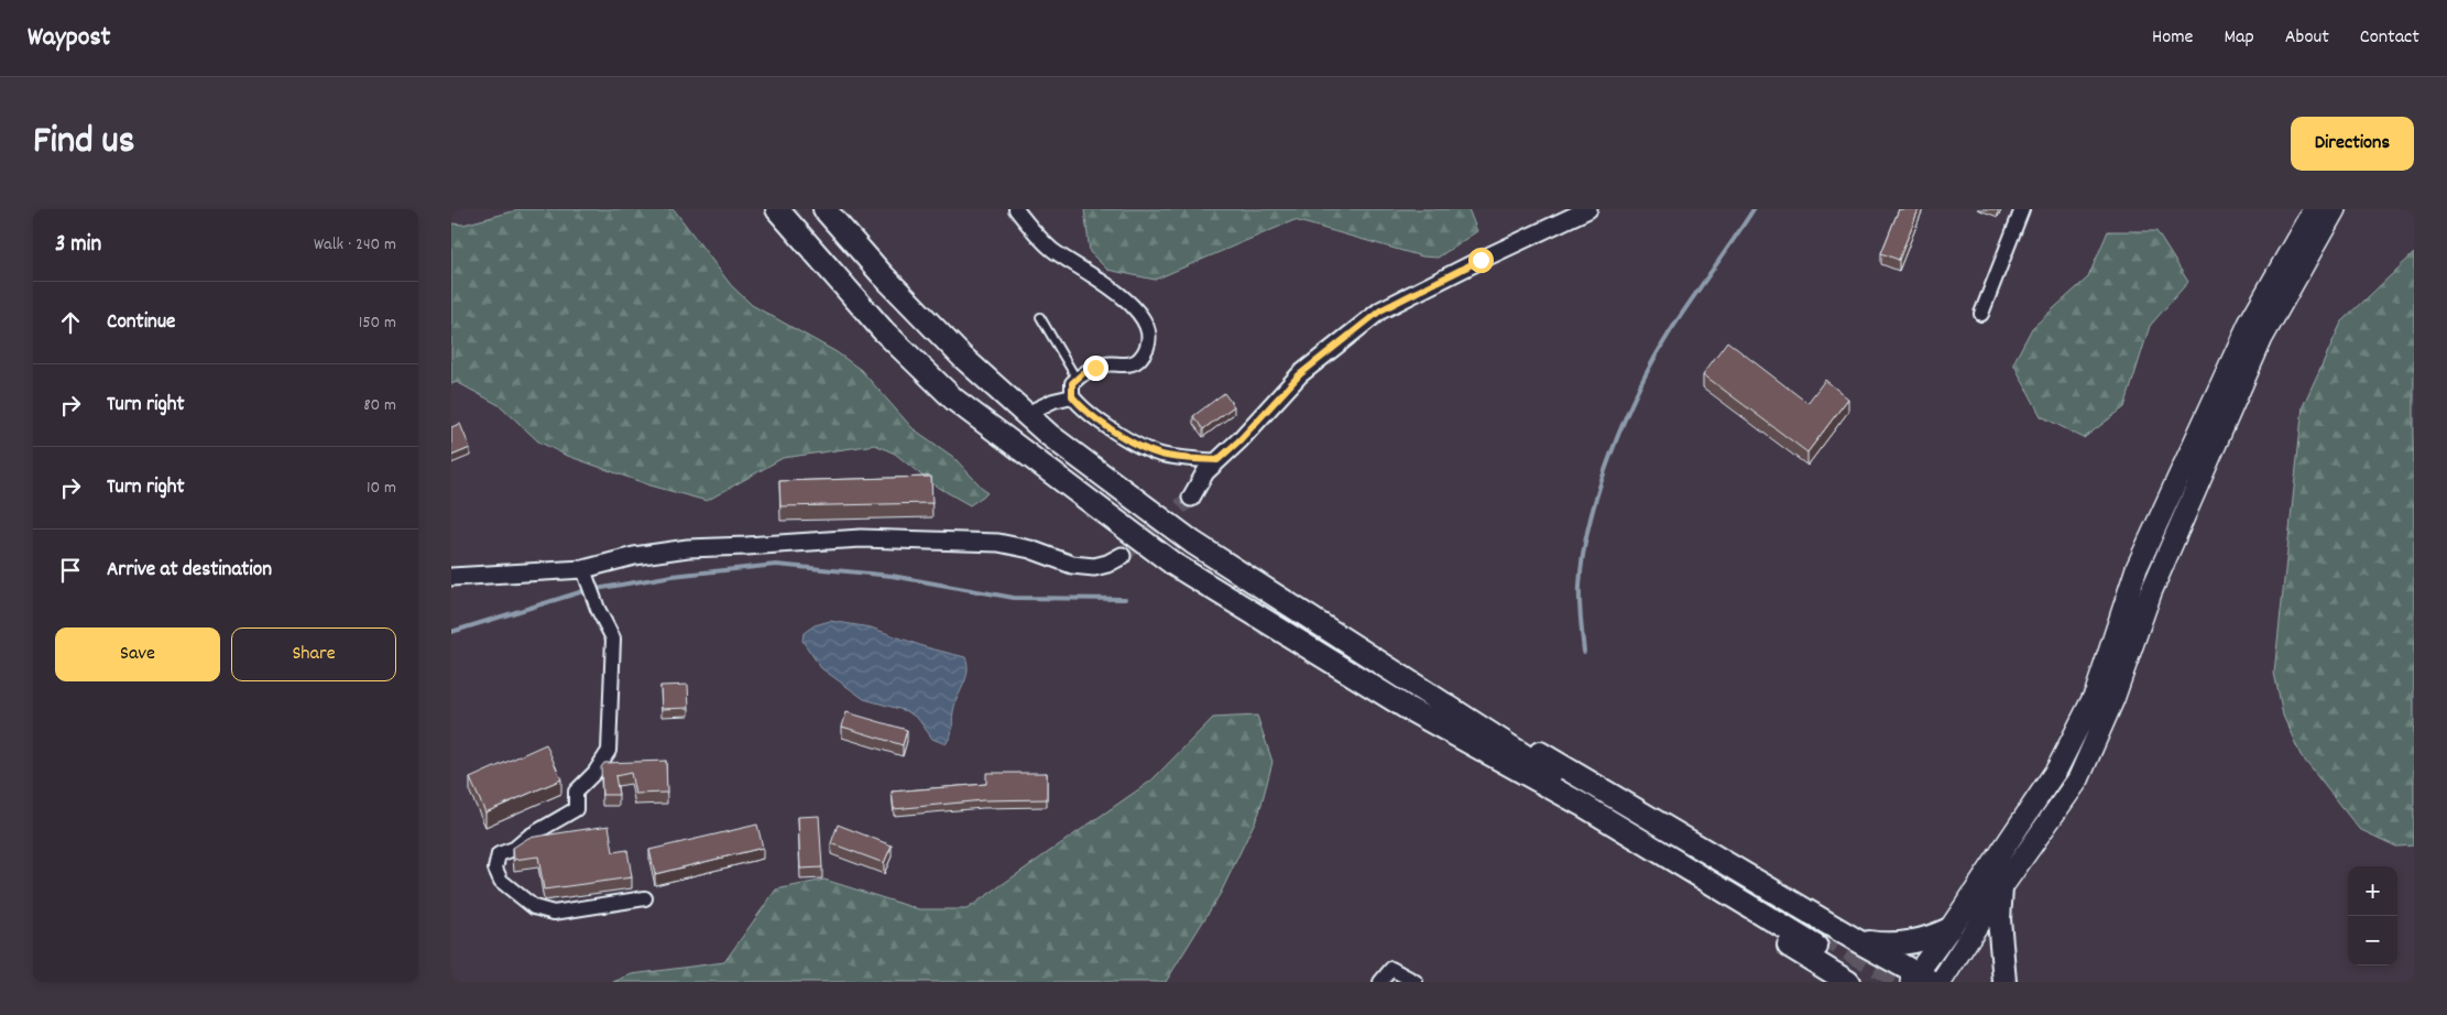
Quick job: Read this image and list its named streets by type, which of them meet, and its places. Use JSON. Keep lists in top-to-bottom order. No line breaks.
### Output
{"page":{"header":"Waypost","nav":["Home","Map","About","Contact"],"title":"Find us","buttons":["Directions",["Save","Share"]],"heading":["3 min","Walk · 240 m"],"list":[["Continue","150 m"],["Turn right","80 m"],["Turn right","10 m"],"Arrive at destination"],"map_buttons":["+","−"]}}
